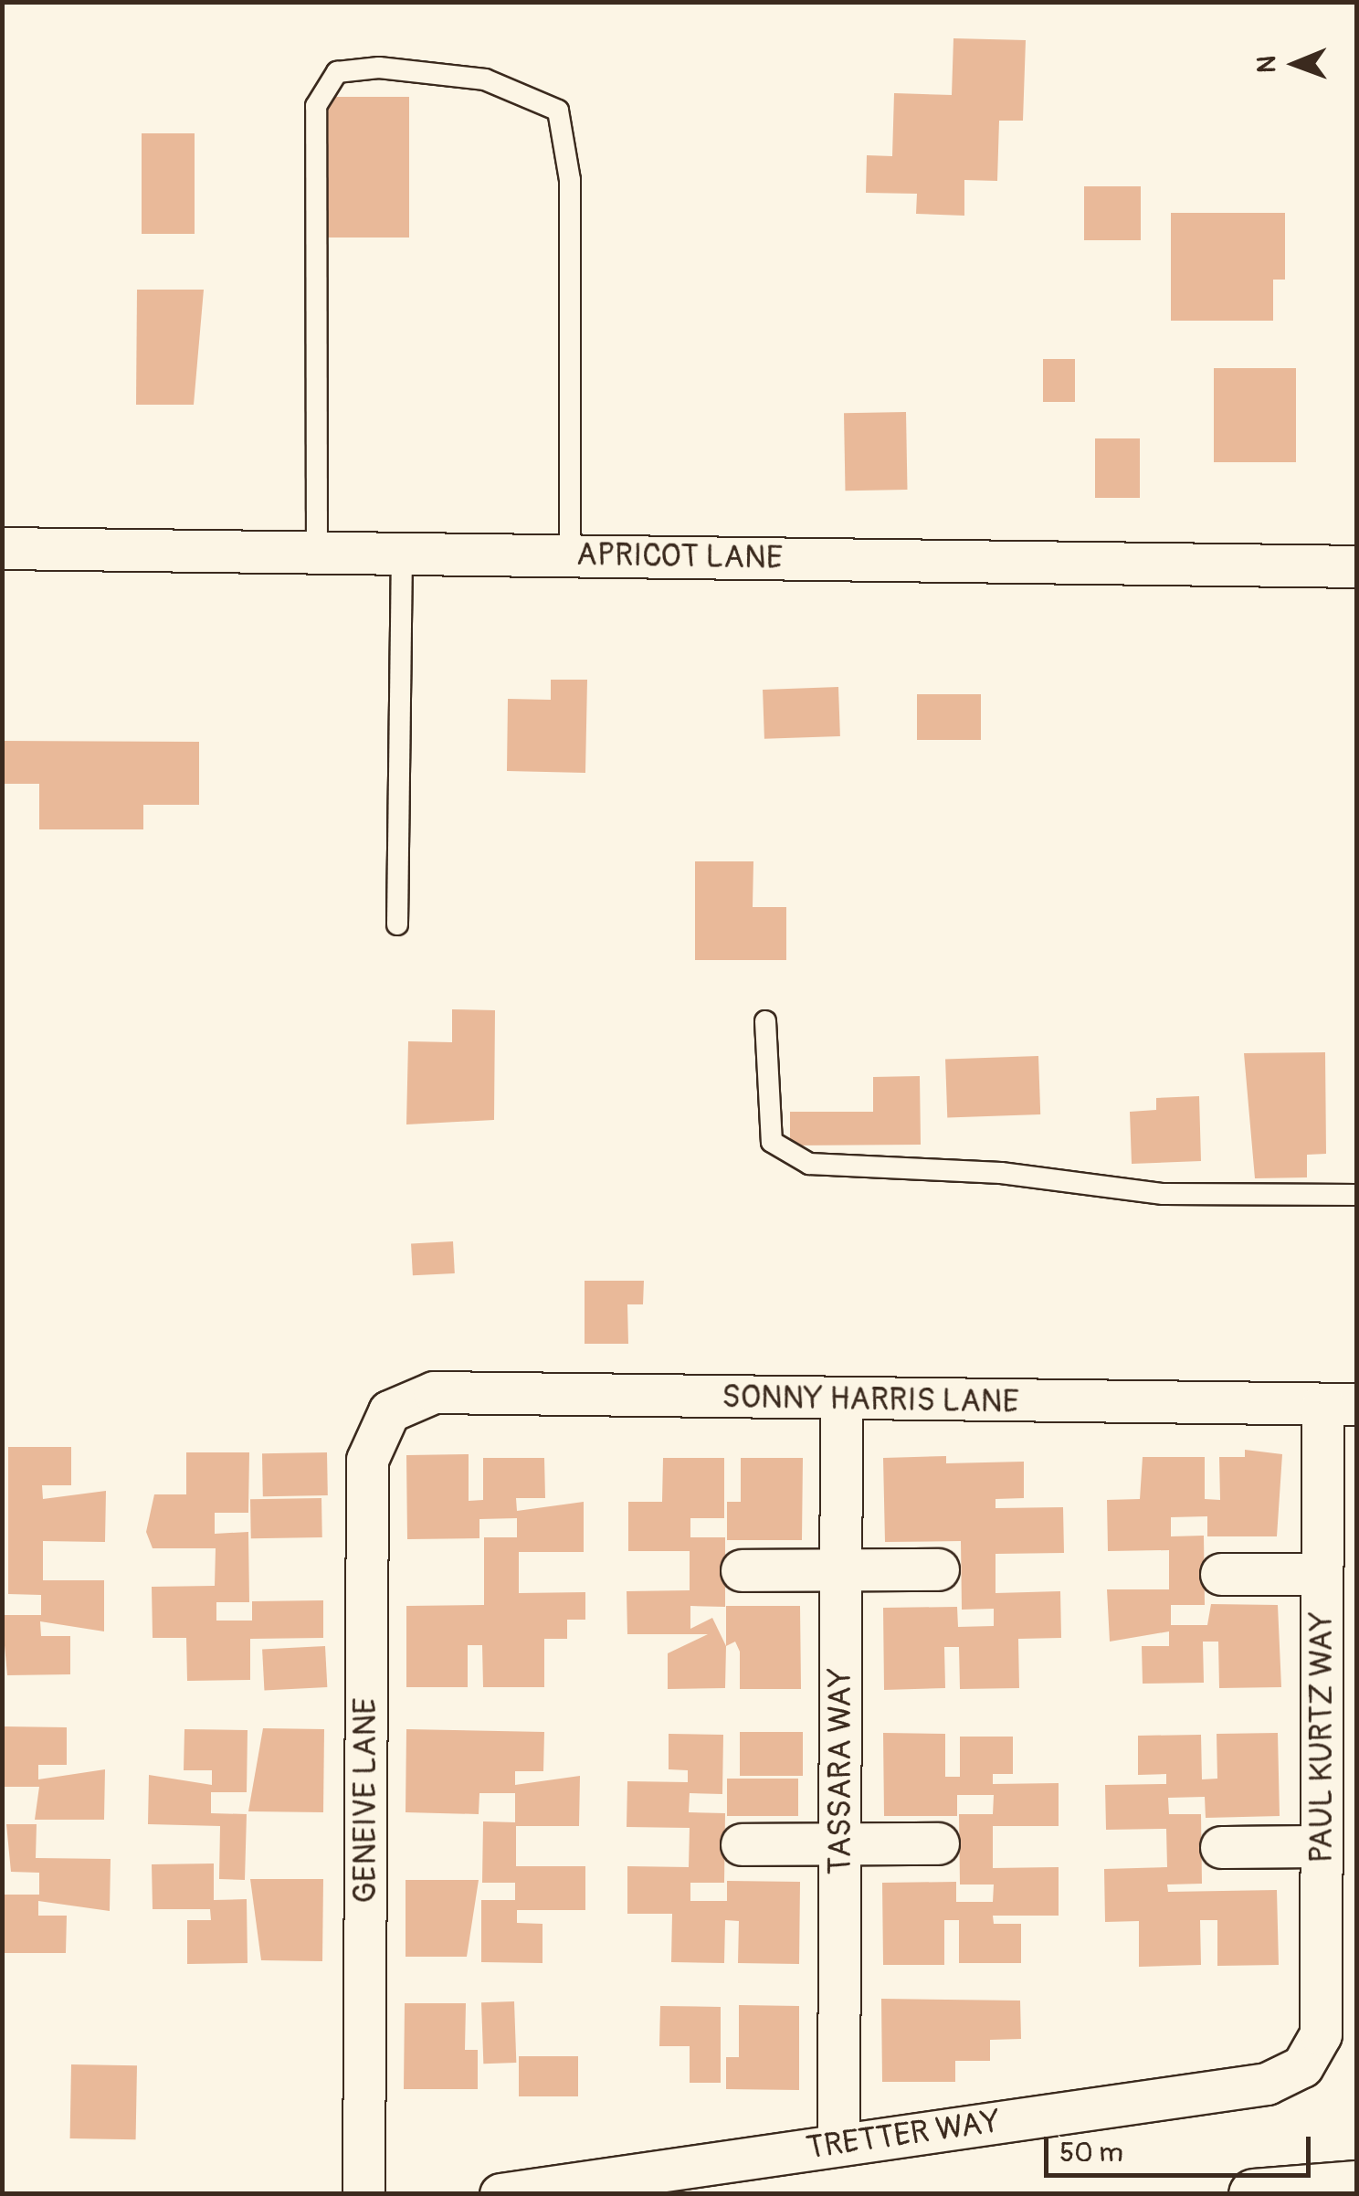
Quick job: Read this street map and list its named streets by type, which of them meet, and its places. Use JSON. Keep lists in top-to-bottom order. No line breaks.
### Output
{"streets":{"street":["APRICOT LANE","SONNY HARRIS LANE","PAUL KURTZ WAY","TASSARA WAY","GENEIVE LANE","TRETTER WAY"]},"crossings":[["SONNY HARRIS LANE","PAUL KURTZ WAY"],["SONNY HARRIS LANE","TASSARA WAY"],["SONNY HARRIS LANE","GENEIVE LANE"],["PAUL KURTZ WAY","TRETTER WAY"],["TASSARA WAY","TRETTER WAY"]],"scale_bar":"50 m","north":"left"}
